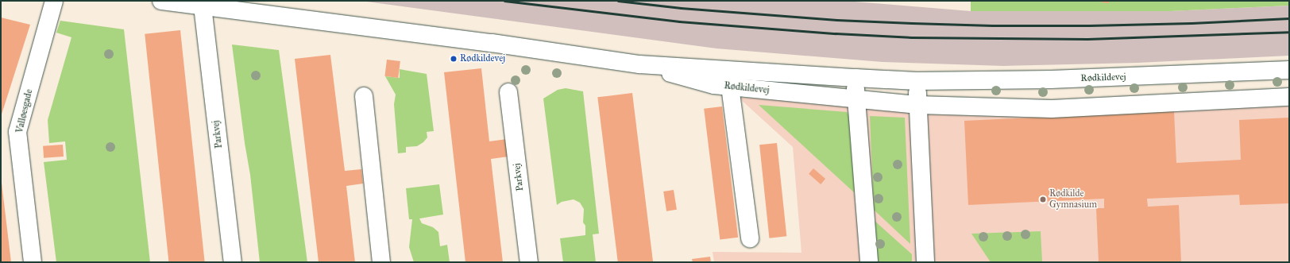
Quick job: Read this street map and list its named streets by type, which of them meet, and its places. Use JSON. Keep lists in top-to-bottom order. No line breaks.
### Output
{"streets":{"street":["Rødkildevej","Valløesgade","Parkvej"]},"crossings":[["Rødkildevej","Parkvej"]],"places":["Rødkildevej","Rødkilde Gymnasium"]}
